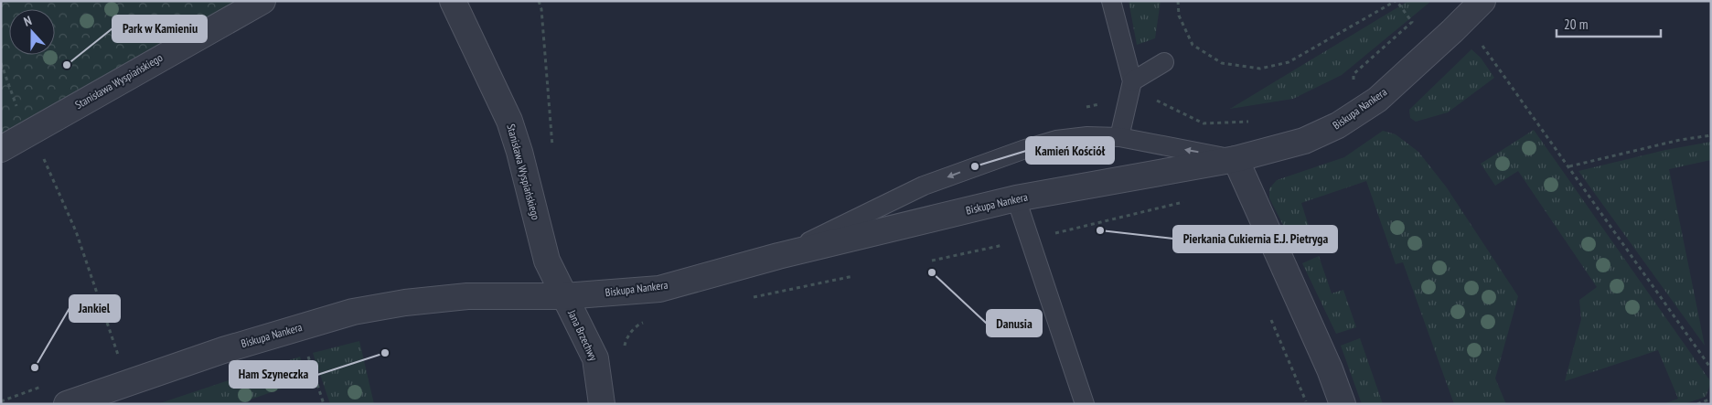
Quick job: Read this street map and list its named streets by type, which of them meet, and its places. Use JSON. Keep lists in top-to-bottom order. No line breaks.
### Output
{"streets":{"street":["Stanisława Wyspiańskiego","Biskupa Nankera","Jana Brzechwy"]},"crossings":[["Stanisława Wyspiańskiego","Biskupa Nankera"],["Stanisława Wyspiańskiego","Jana Brzechwy"],["Biskupa Nankera","Jana Brzechwy"]],"places":["Park w Kamieniu","Kamień Kościół","Pierkania Cukiernia E.J. Pietryga","Danusia","Ham Szyneczka","Jankiel"],"scale_bar":"20 m","north":"top"}
